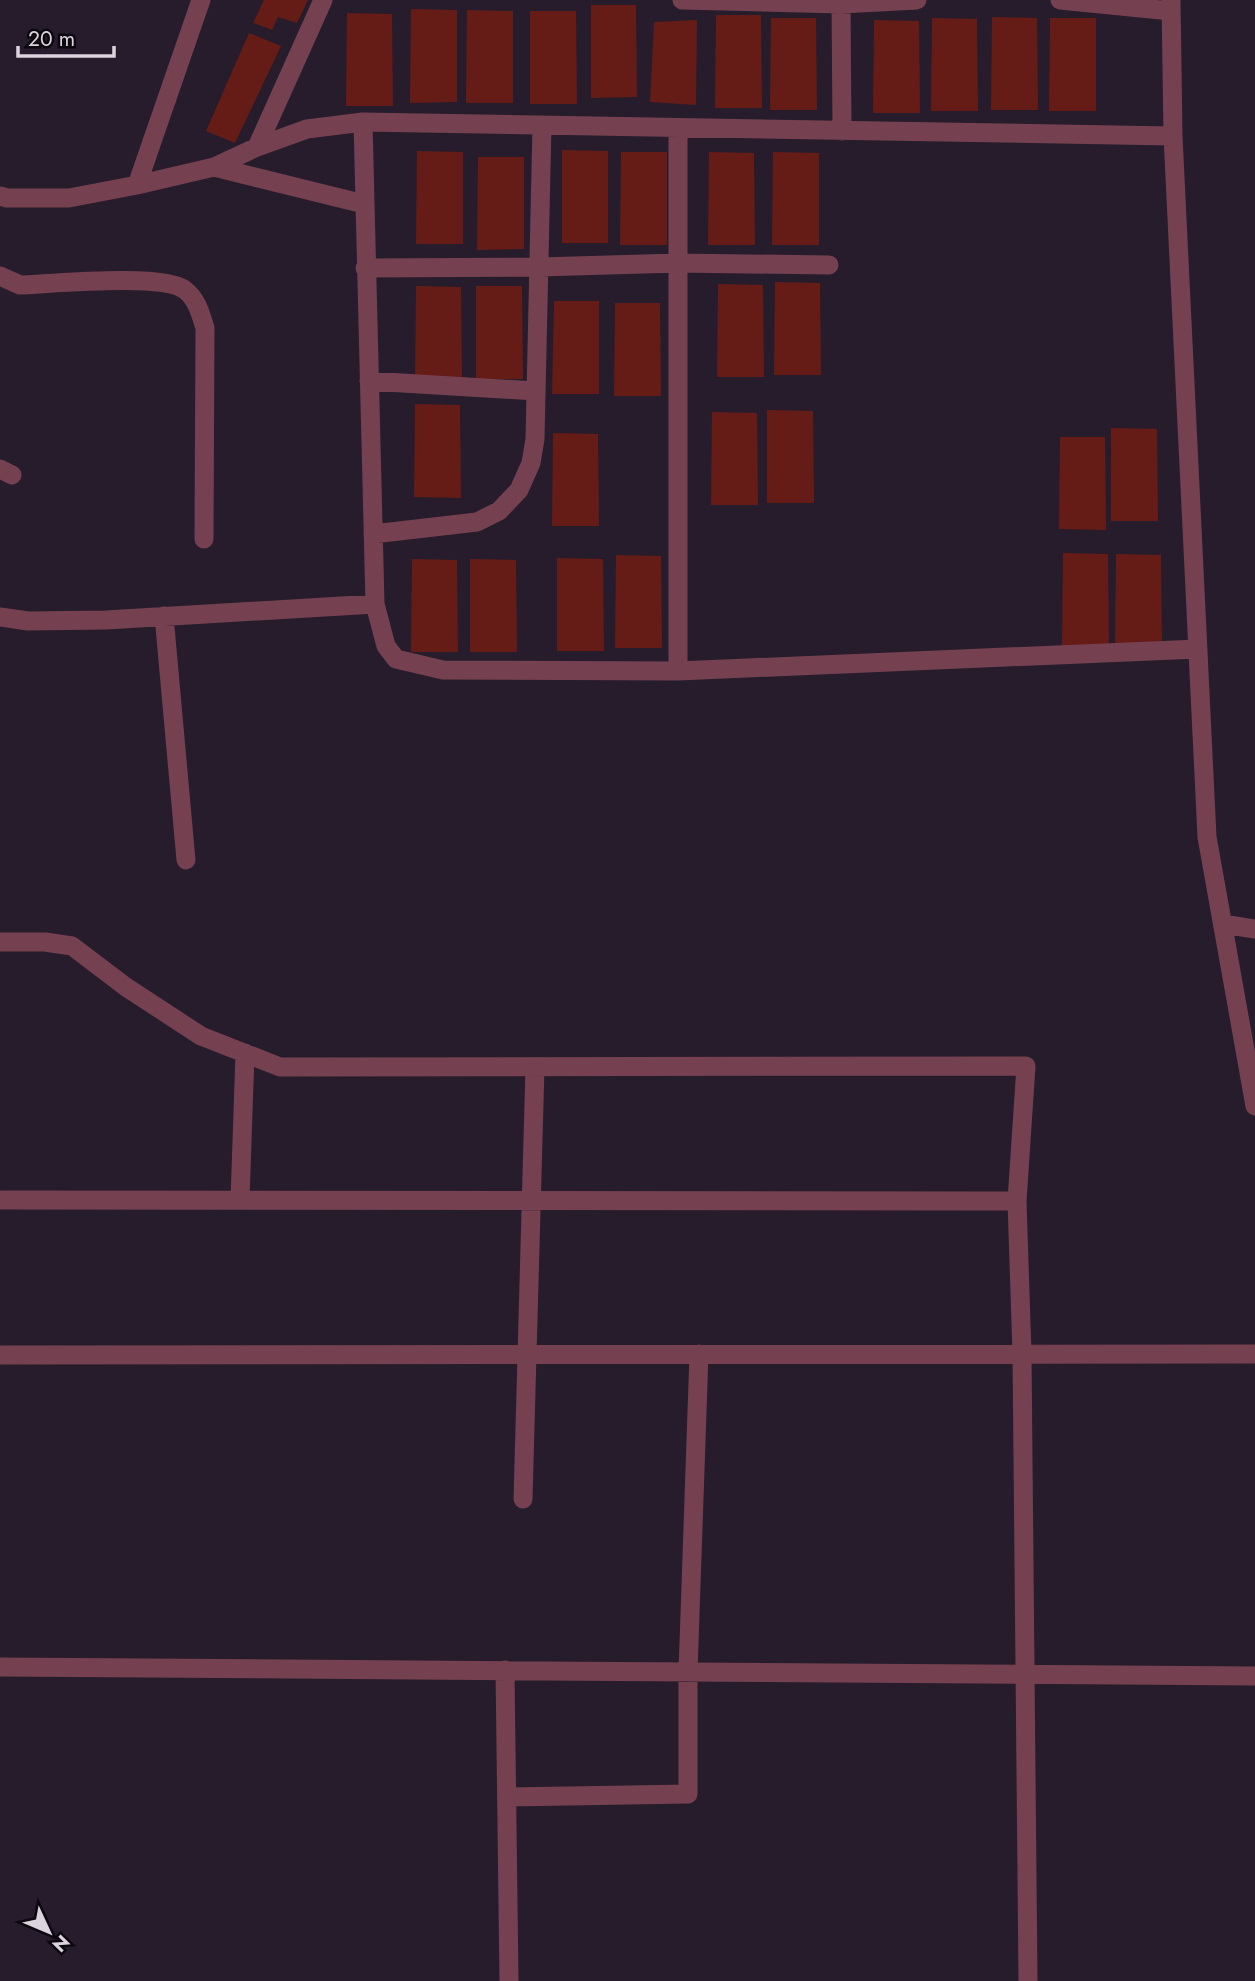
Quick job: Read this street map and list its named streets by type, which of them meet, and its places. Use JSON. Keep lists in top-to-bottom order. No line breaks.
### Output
{"scale_bar":"20 m","north":"bottom right"}
